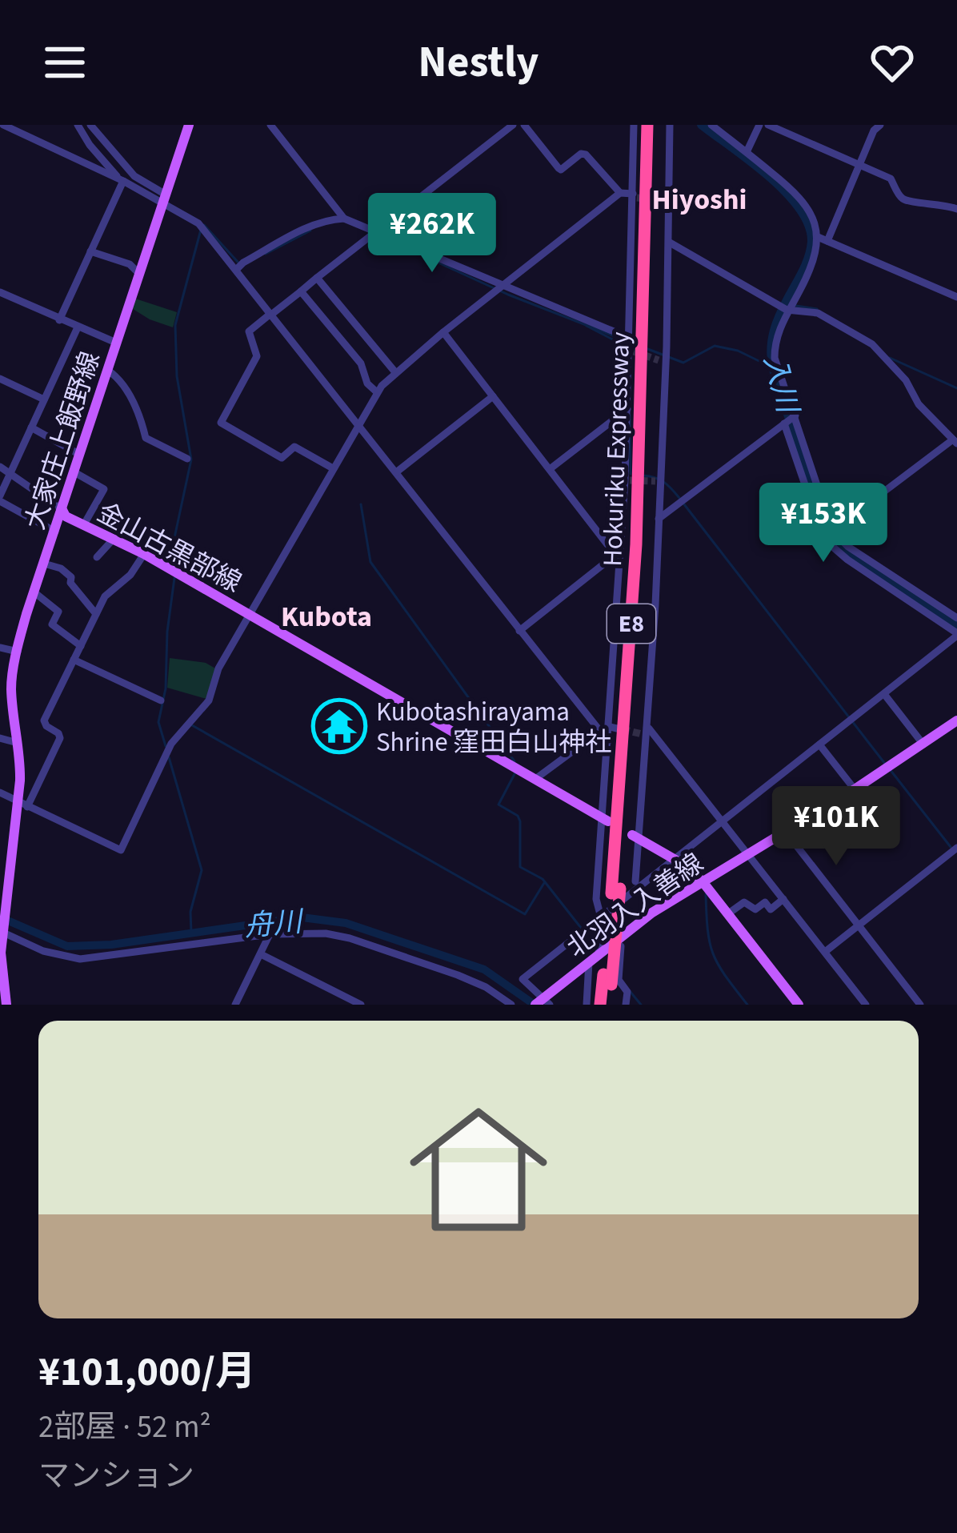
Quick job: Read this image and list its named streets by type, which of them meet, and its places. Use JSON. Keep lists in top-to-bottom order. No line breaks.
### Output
{"streets":{"highway":["Hokuriku Expressway","E8"],"main road":["大家庄上飯野線","金山古黒部線","北羽入入善線"]},"crossings":[["大家庄上飯野線","金山古黒部線"]],"districts":["Hiyoshi","Kubota"],"water":["入川","舟川"],"places":{"temple":["Kubotashirayama Shrine 窪田白山神社"]},"page":{"header":"Nestly","price":["¥262K","¥153K","¥101K"],"list":[{"name":"¥101,000/月","note":"2部屋 · 52 m² · マンション"}]}}
